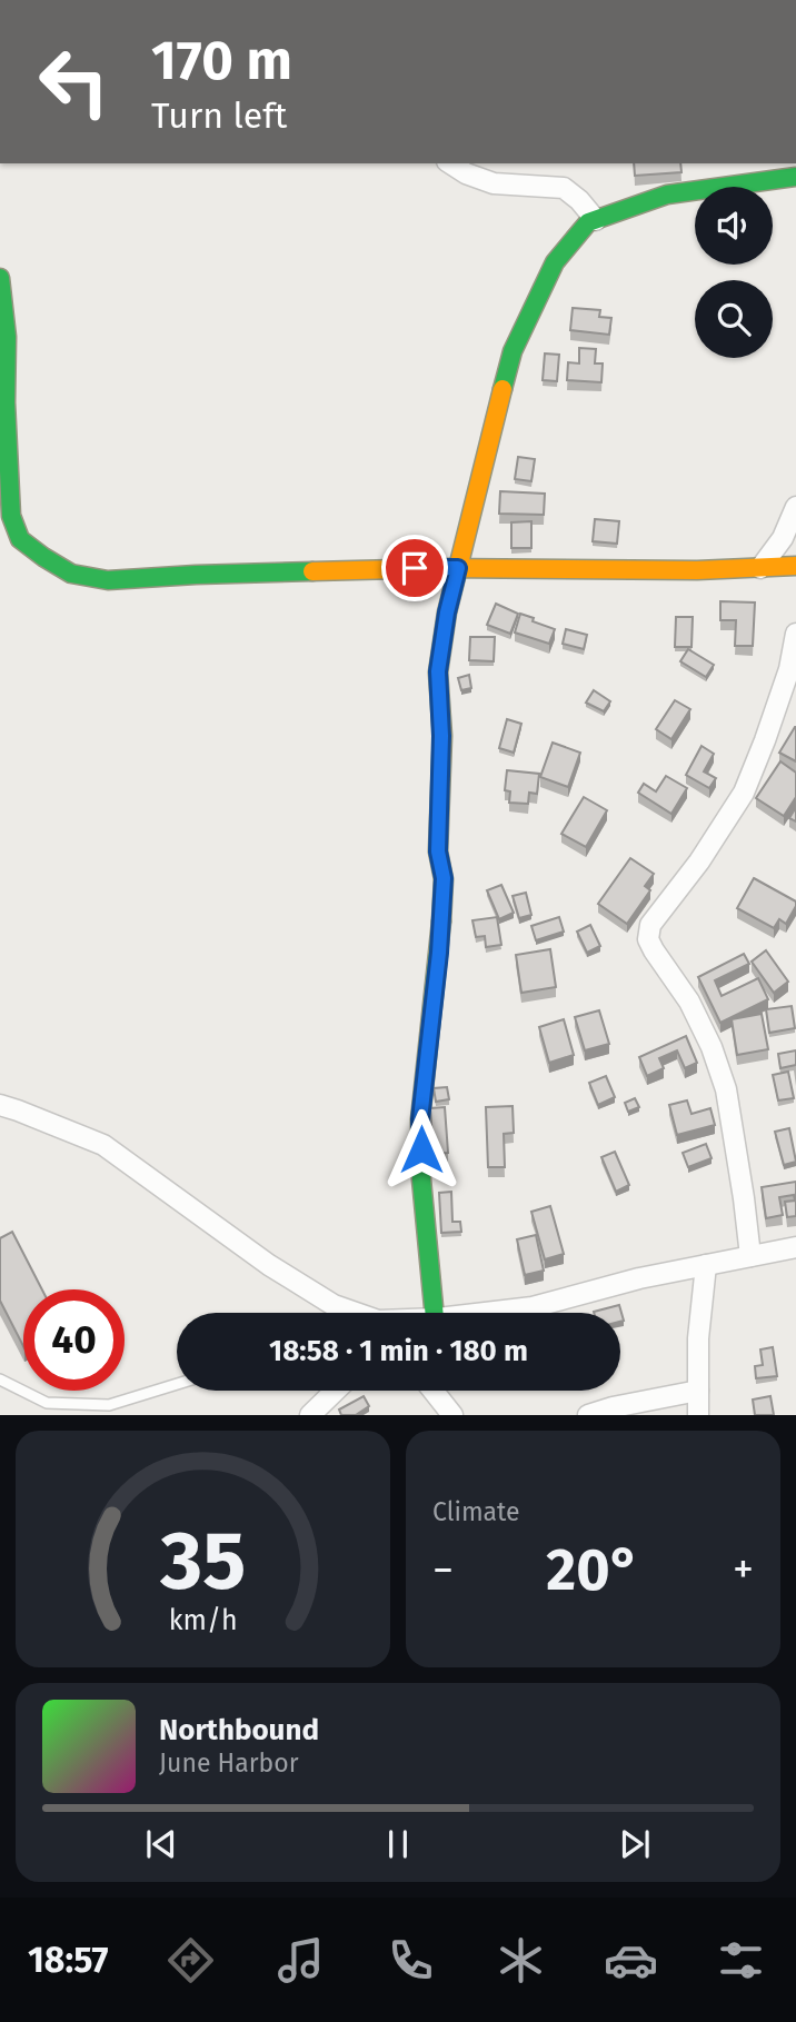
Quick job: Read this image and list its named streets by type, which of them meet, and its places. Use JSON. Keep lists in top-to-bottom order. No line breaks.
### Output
{"page":{"turn":["170 m","Turn left"],"limit":"40","trip":"18:58 · 1 min · 180 m","tile":"Climate","heat":["−","20°","+"],"song":["Northbound","June Harbor"],"tabs":"18:57","gauge":["35","km/h"]}}
